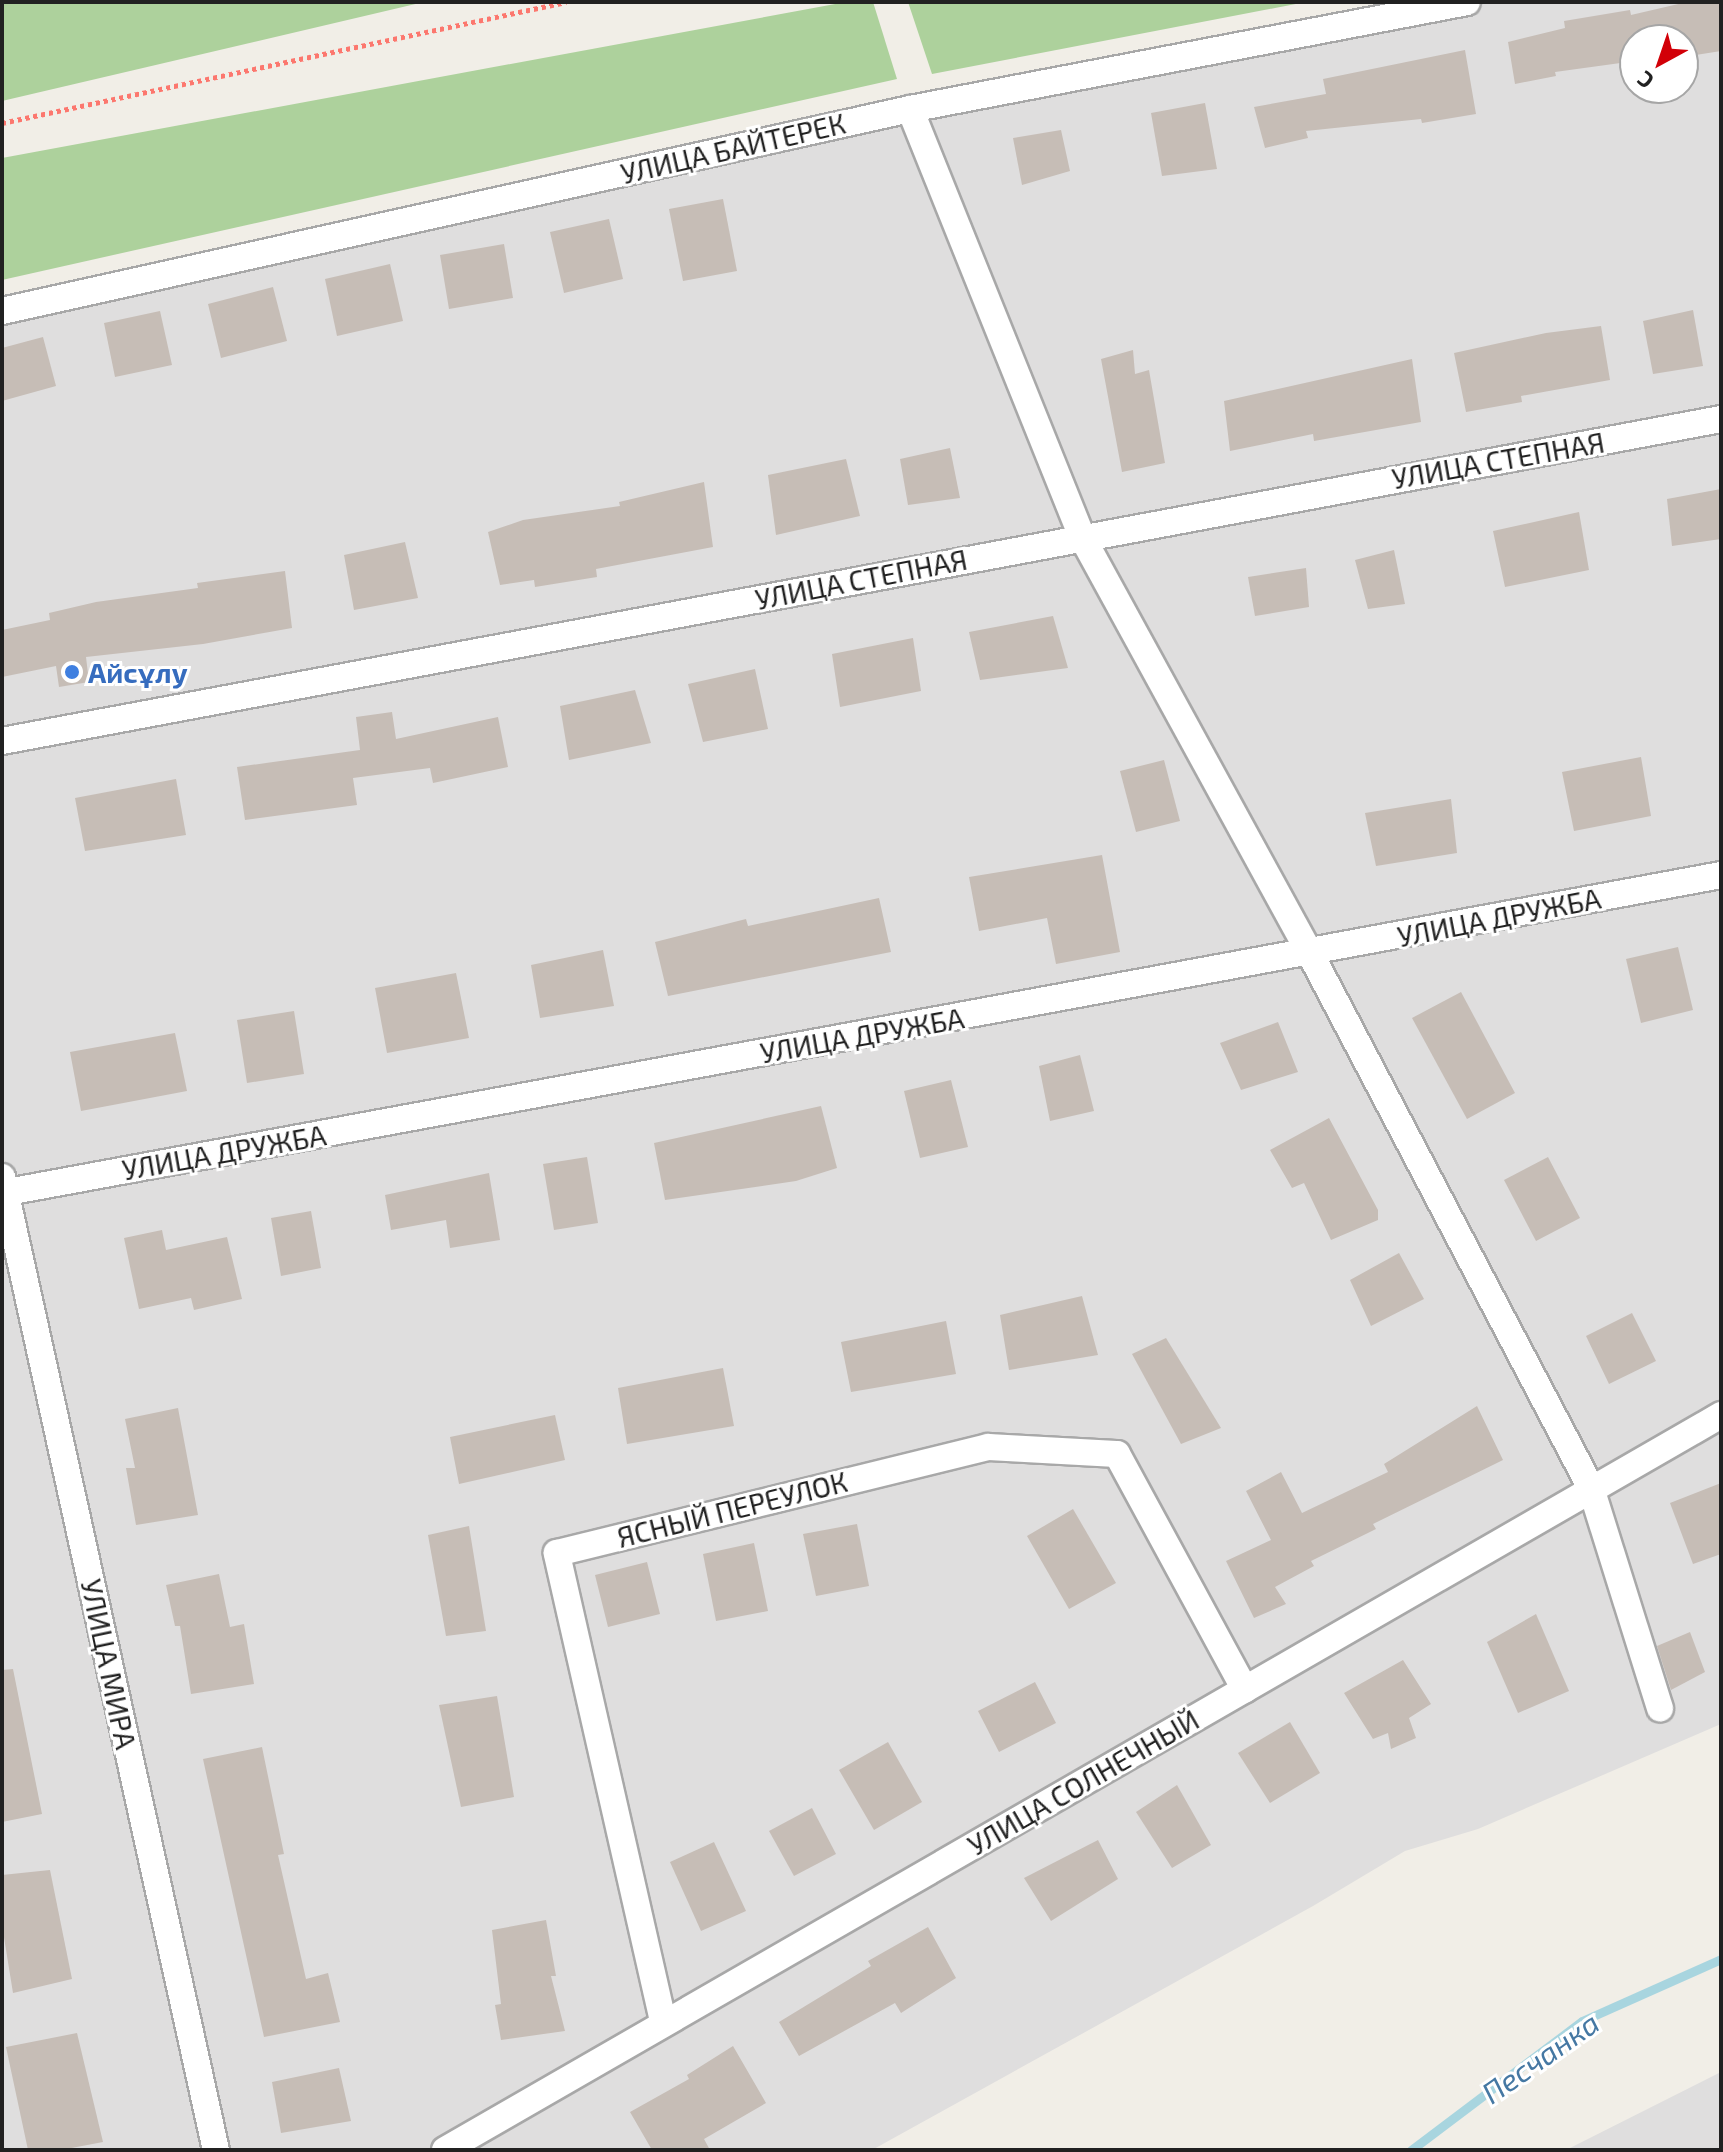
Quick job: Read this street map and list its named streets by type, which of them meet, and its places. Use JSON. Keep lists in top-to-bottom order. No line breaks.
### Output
{"streets":{"street":["УЛИЦА БАЙТЕРЕК","УЛИЦА СТЕПНАЯ","УЛИЦА ДРУЖБА","ЯСНЫЙ ПЕРЕУЛОК","УЛИЦА МИРА","УЛИЦА СОЛНЕЧНЫЙ"]},"crossings":[["УЛИЦА ДРУЖБА","УЛИЦА МИРА"],["ЯСНЫЙ ПЕРЕУЛОК","УЛИЦА СОЛНЕЧНЫЙ"]],"water":["Песчанка"],"places":["Айсұлу"],"north":"bottom left"}
